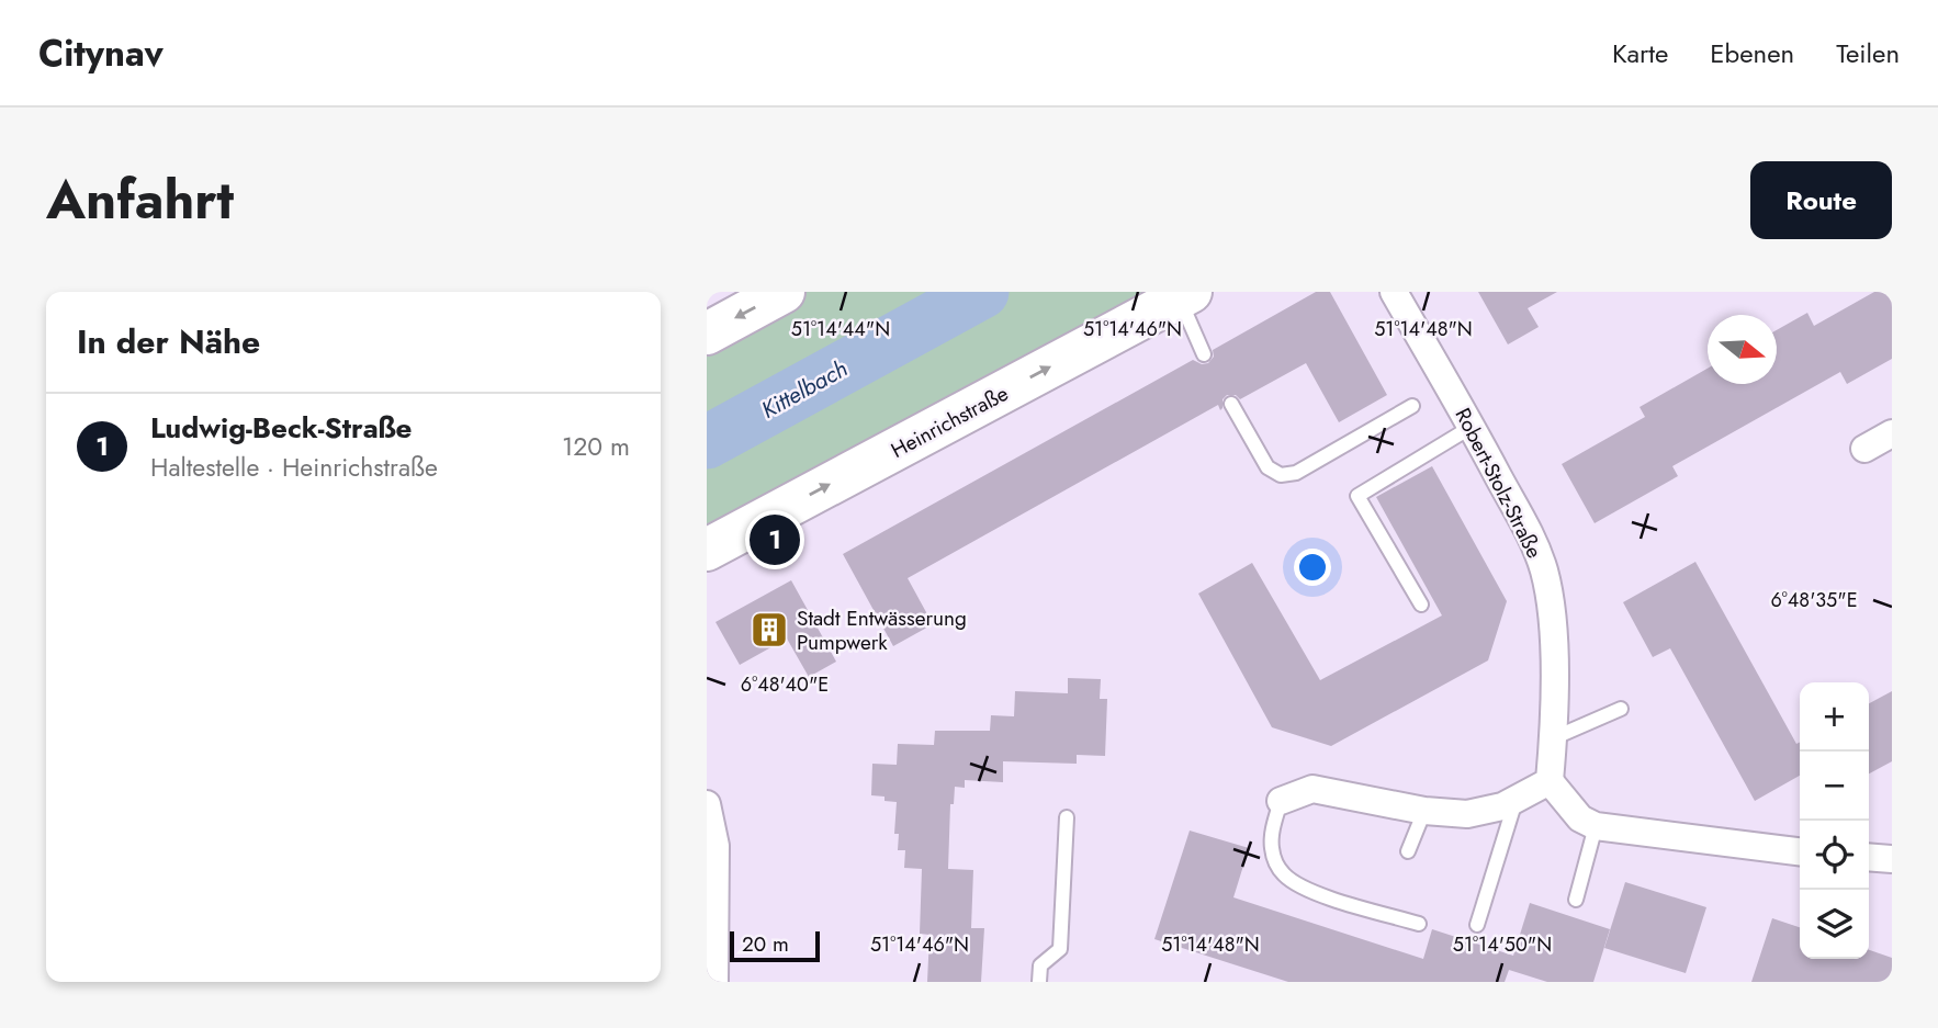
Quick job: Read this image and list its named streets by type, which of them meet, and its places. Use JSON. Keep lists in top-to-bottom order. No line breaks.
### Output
{"streets":{"main road":["Heinrichstraße"],"street":["Robert-Stolz-Straße"]},"one_way":["Heinrichstraße"],"water":["Kittelbach"],"places":{"building":["Stadt Entwässerung Pumpwerk"]},"scale_bar":"20 m","north":"right","page":{"header":"Citynav","nav":["Karte","Ebenen","Teilen"],"title":"Anfahrt","buttons":"Route","heading":"In der Nähe","list":[{"mark":"1","name":"Ludwig-Beck-Straße","note":"Haltestelle · Heinrichstraße","value":"120 m"}],"pins":"1","map_buttons":["+","−"],"scale":"20 m"},"coordinates":["51°14'44\"N","51°14'46\"N","51°14'48\"N","6°48'35\"E","6°48'40\"E","51°14'50\"N"]}
